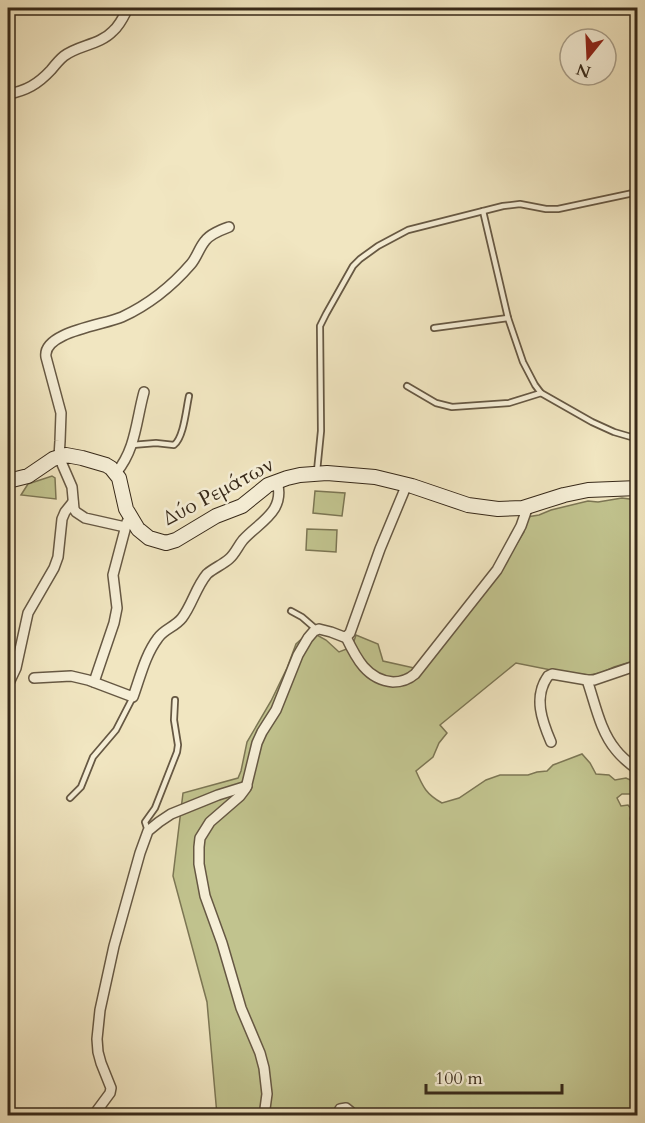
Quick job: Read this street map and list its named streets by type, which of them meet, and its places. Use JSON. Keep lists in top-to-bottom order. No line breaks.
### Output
{"streets":{"street":["Δύο Ρεμάτων"]},"scale_bar":"100 m","north":"bottom"}
